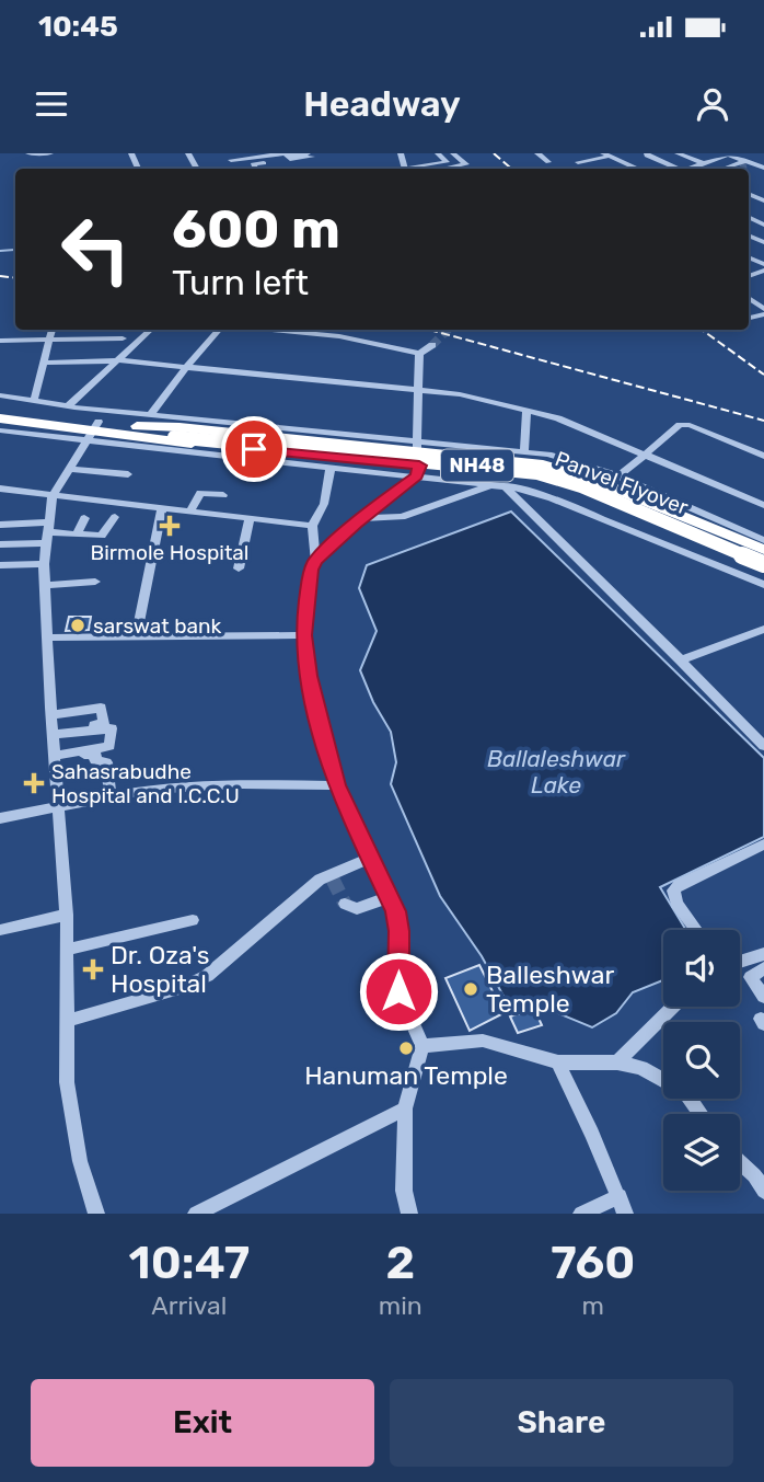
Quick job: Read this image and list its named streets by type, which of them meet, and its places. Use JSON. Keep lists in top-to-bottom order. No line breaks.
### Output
{"streets":{"highway":["NH48","Panvel Flyover"]},"crossings":[["NH48","Panvel Flyover"]],"water":["Ballaleshwar Lake"],"places":{"health":["Birmole Hospital","Sahasrabudhe Hospital and I.C.C.U","Dr. Oza's Hospital"],"other":["sarswat bank","Balleshwar Temple","Hanuman Temple"]},"page":{"status":"10:45","header":"Headway","turn":["600 m","Turn left"],"eta":["10:47","Arrival","2","min","760","m"],"buttons":["Exit","Share"]}}
